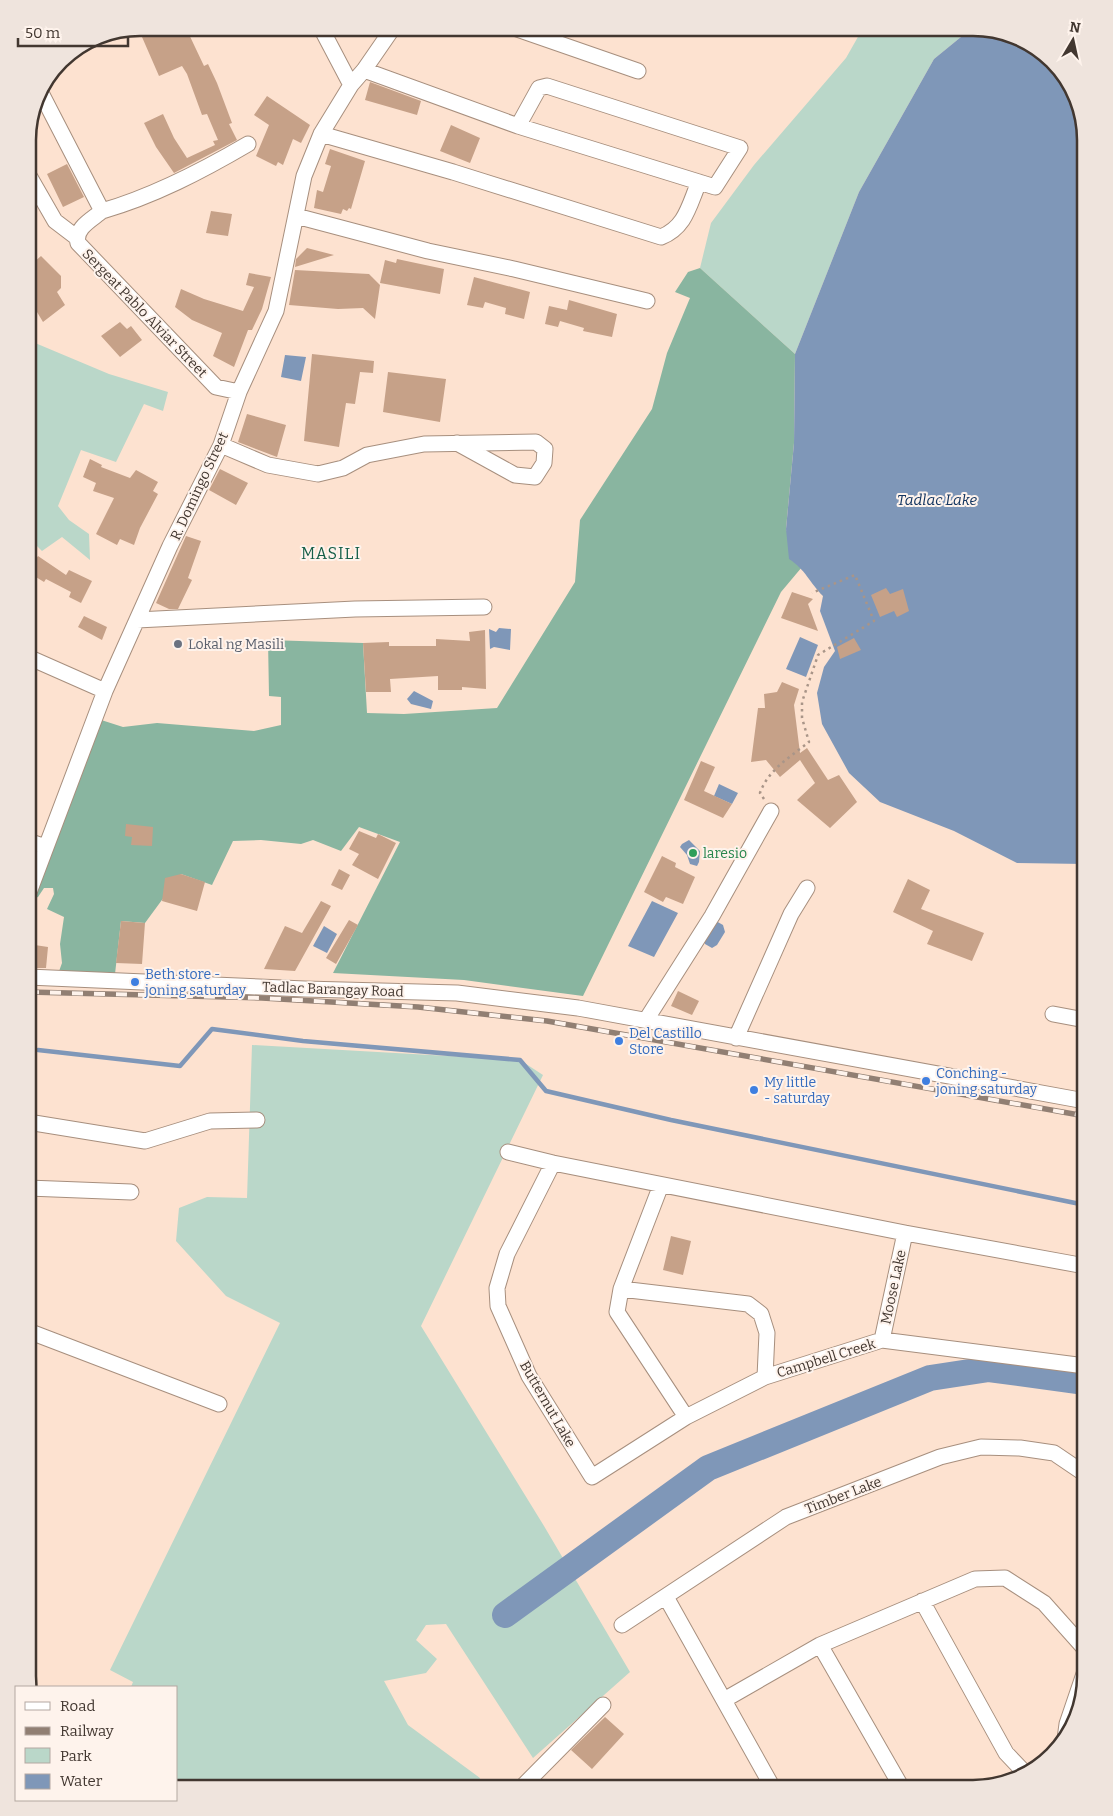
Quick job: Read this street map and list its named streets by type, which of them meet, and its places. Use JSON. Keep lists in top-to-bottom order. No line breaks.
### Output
{"streets":{"street":["Sergeat Pablo Alviar Street","R. Domingo Street","Tadlac Barangay Road","Moose Lake","Campbell Creek","Butternut Lake","Timber Lake"]},"crossings":[["Sergeat Pablo Alviar Street","R. Domingo Street"],["Moose Lake","Campbell Creek"],["Campbell Creek","Butternut Lake"]],"districts":["MASILI"],"water":["Tadlac Lake"],"places":["Lokal ng Masili","laresio","Beth store - joning saturday","Del Castillo Store","Conching - joning saturday","My little - saturday"],"legend":["Road","Railway","Park","Water"],"scale_bar":"50 m","north":"top"}
